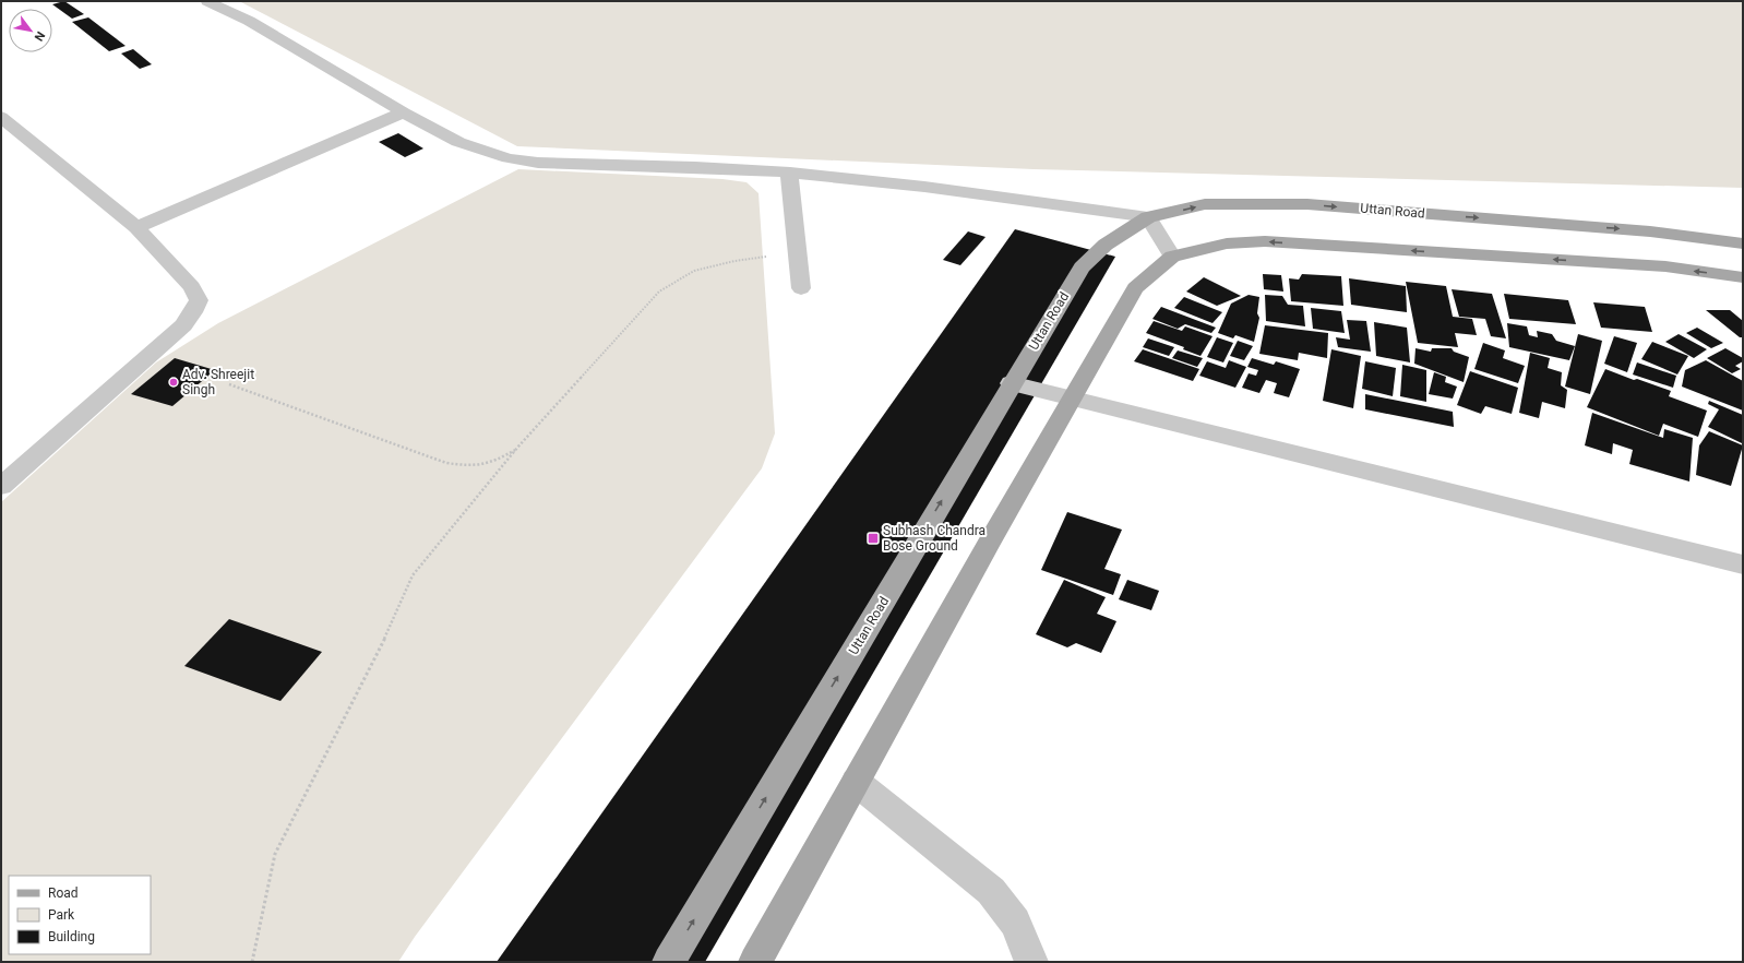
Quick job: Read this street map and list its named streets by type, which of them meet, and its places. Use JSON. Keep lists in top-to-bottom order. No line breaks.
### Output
{"streets":{"main road":["Uttan Road"]},"one_way":["Uttan Road"],"places":{"other":["Adv. Shreejit Singh"],"transit":["Subhash Chandra Bose Ground"]},"legend":["Road","Park","Building"],"north":"bottom right"}
